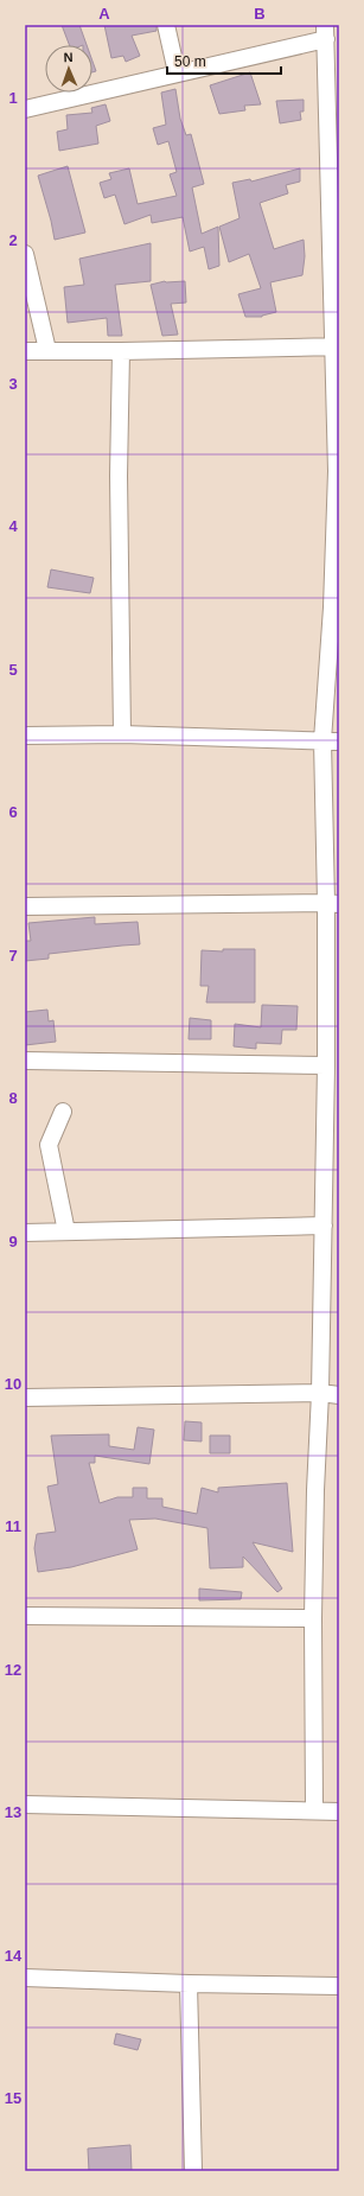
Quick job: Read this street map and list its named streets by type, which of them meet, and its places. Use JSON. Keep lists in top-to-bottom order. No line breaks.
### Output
{"scale_bar":"50 m","north":"top","grid":{"columns":["A","B"],"rows":["1","2","3","4","5","6","7","8","9","10","11","12","13","14","15"]}}
